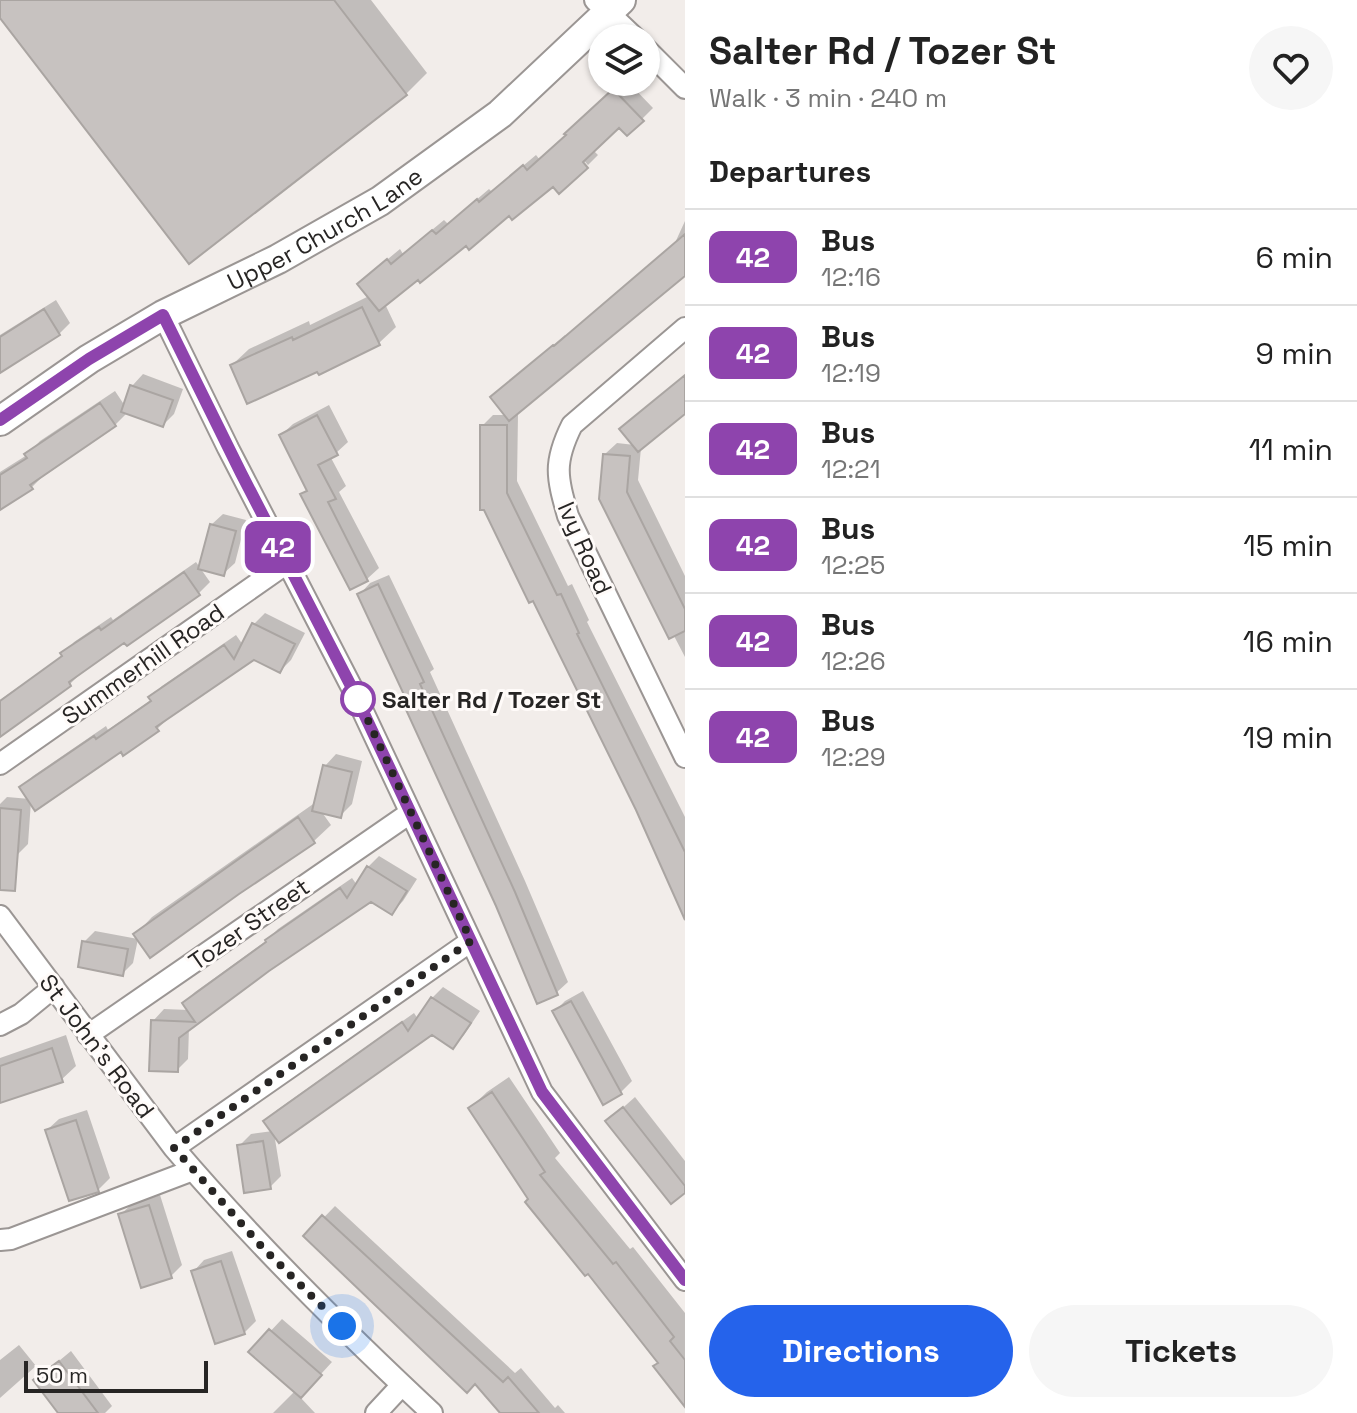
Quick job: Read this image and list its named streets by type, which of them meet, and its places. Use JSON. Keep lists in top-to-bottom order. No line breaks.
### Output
{"streets":{"main road":["Upper Church Lane"],"street":["Ivy Road","Summerhill Road","Tozer Street","St John's Road"]},"crossings":[["Tozer Street","St John's Road"]],"places":["Salter Rd / Tozer St"],"lines":["bus line 42"],"scale_bar":"50 m","page":{"on_map":"42","heading":[["Salter Rd / Tozer St","Walk · 3 min · 240 m"],"Departures"],"list":[{"mark":"42","name":"Bus","note":"12:16","value":"6 min"},{"mark":"42","name":"Bus","note":"12:19","value":"9 min"},{"mark":"42","name":"Bus","note":"12:21","value":"11 min"},{"mark":"42","name":"Bus","note":"12:25","value":"15 min"},{"mark":"42","name":"Bus","note":"12:26","value":"16 min"},{"mark":"42","name":"Bus","note":"12:29","value":"19 min"}],"buttons":["Directions","Tickets"],"scale":"50 m"}}
